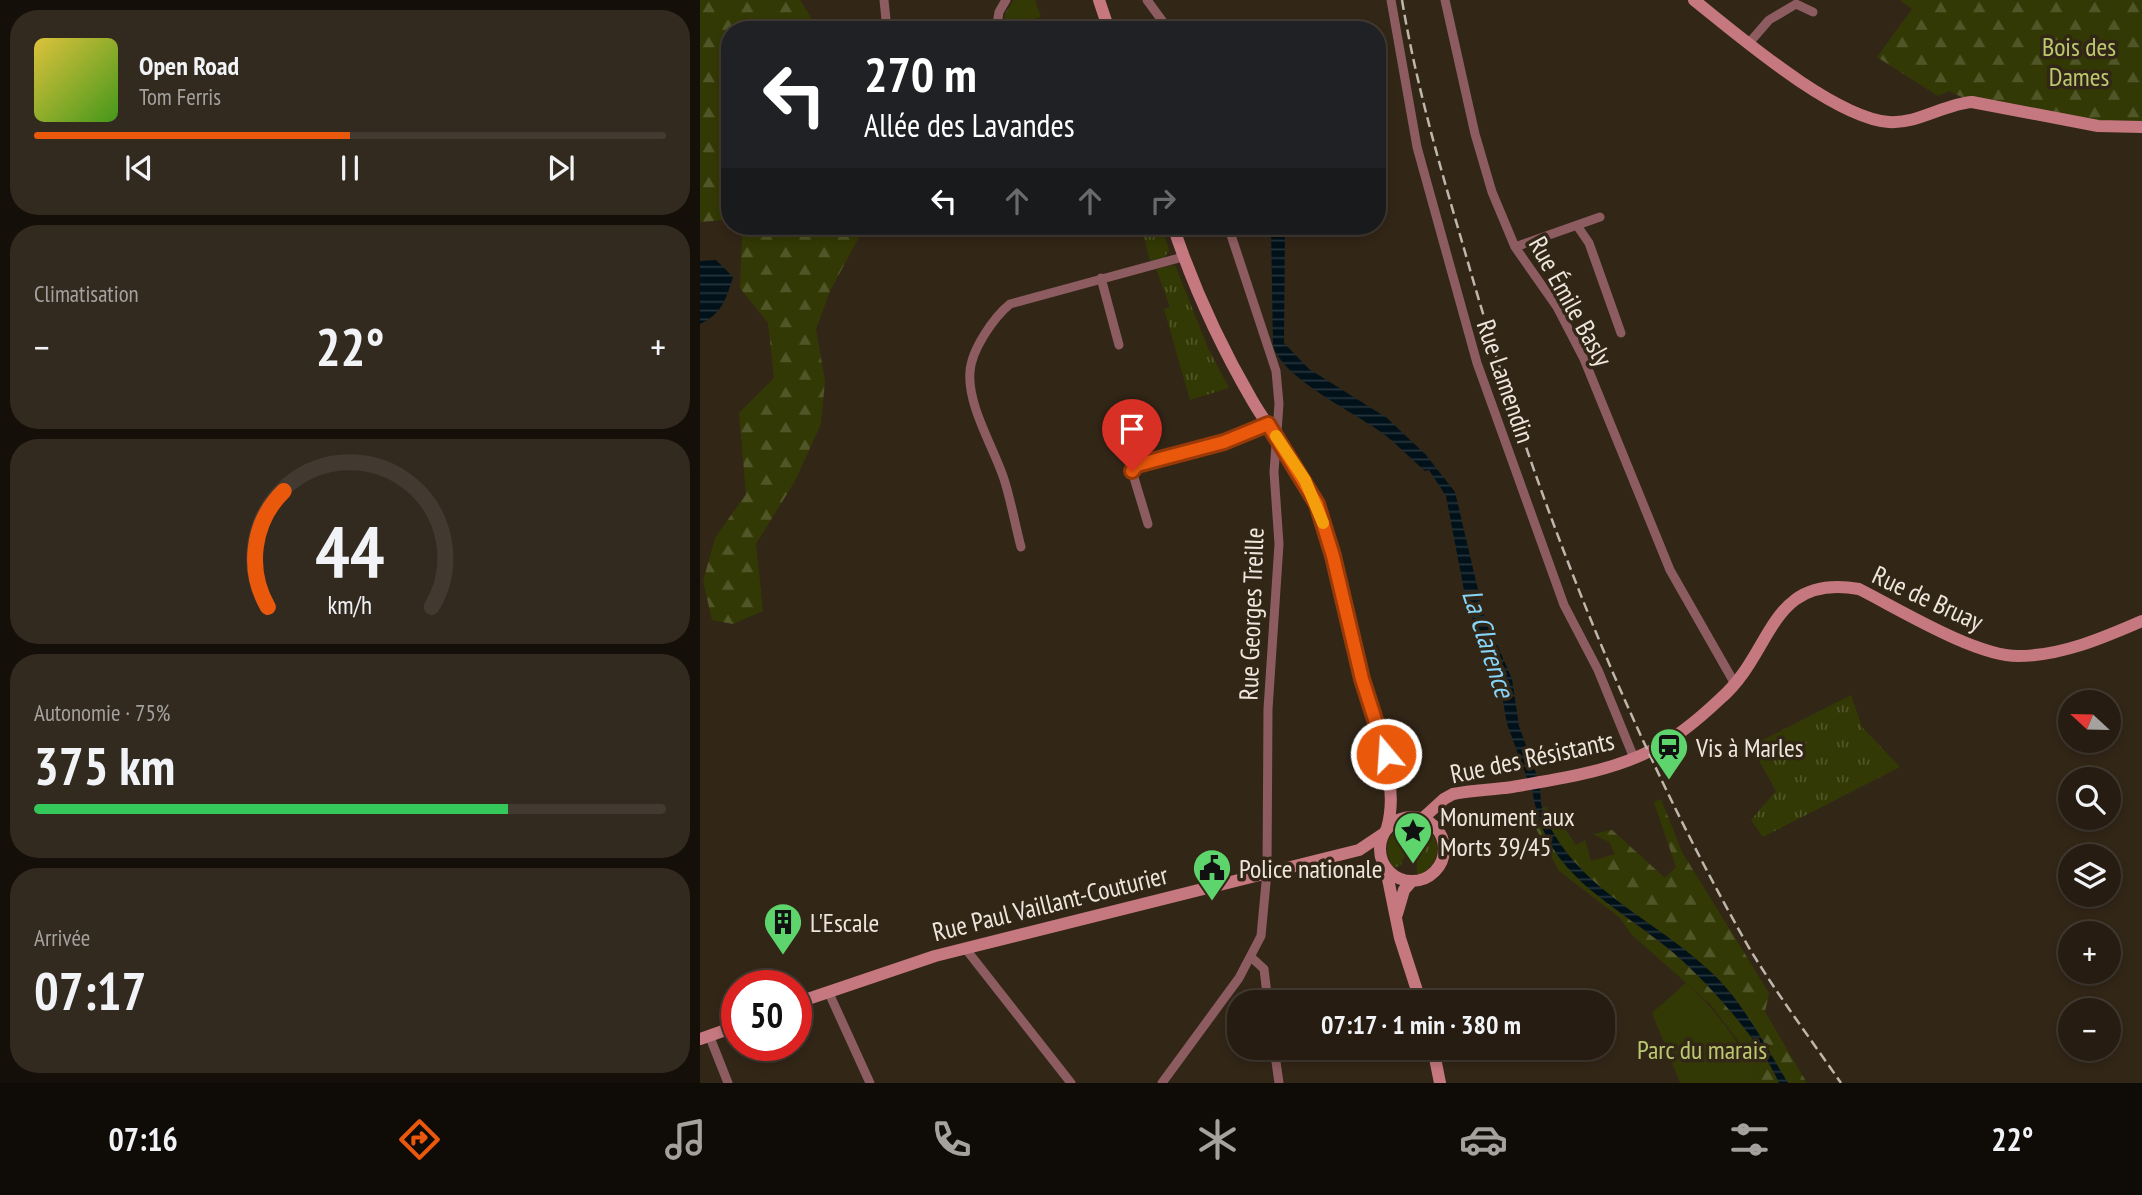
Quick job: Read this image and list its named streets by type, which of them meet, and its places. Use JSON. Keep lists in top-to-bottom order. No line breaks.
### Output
{"streets":{"main road":["Rue de Bruay","Rue des Résistants","Rue Paul Vaillant-Couturier"],"street":["Rue Émile Basly","Rue Lamendin","Rue Georges Treille"]},"crossings":[["Rue Émile Basly","Rue de Bruay"],["Rue Émile Basly","Rue des Résistants"],["Rue Lamendin","Rue des Résistants"],["Rue de Bruay","Rue des Résistants"],["Rue Georges Treille","Rue Paul Vaillant-Couturier"]],"water":["La Clarence"],"parks":["Bois des Dames","Parc du marais"],"places":{"station":["Vis à Marles"],"place":["Monument aux Morts 39/45"],"public building":["Police nationale"],"building":["L'Escale"]},"north":"left","page":{"turn":["270 m","Allée des Lavandes"],"song":["Open Road","Tom Ferris"],"tile":["Climatisation",["Autonomie · 75%","375 km"],["Arrivée","07:17"]],"heat":["−","22°","+"],"map_buttons":["+","−"],"limit":"50","trip":"07:17 · 1 min · 380 m","tabs":["07:16","22°"],"gauge":["44","km/h"]}}
